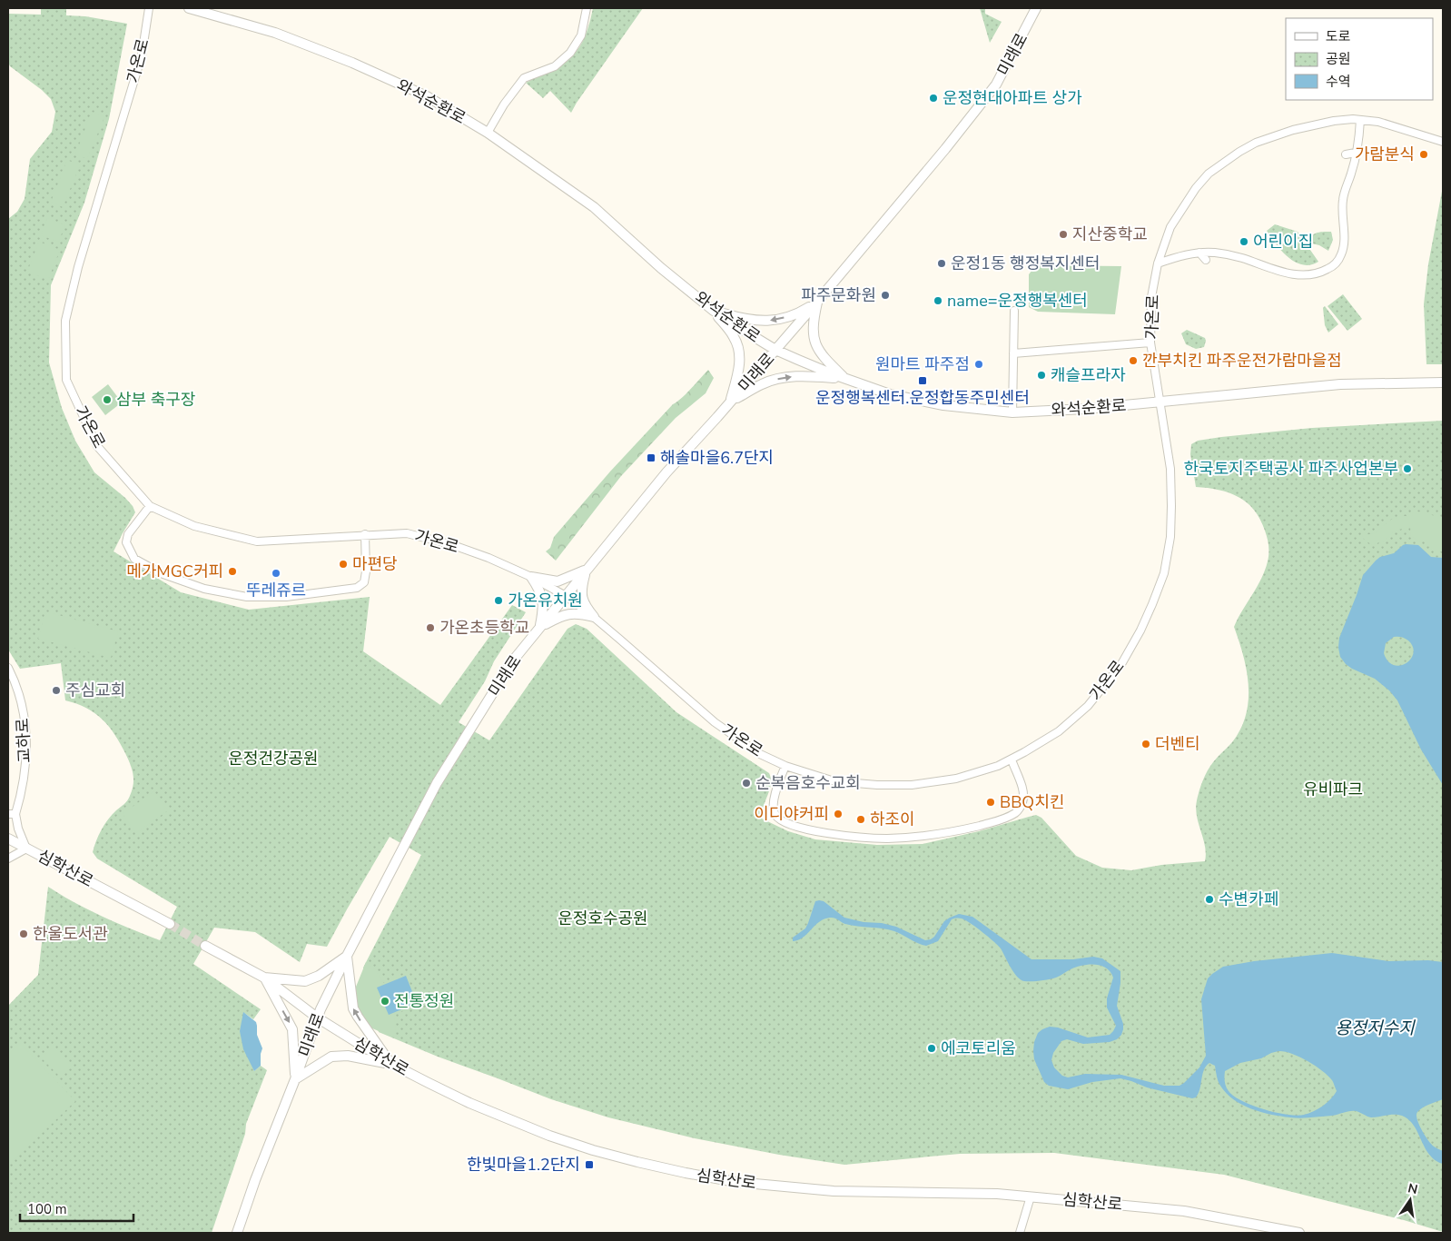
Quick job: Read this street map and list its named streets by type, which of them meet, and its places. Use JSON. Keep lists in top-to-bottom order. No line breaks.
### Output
{"streets":{"street":["미래로","가온로","와석순환로","교하로","심학산로"]},"crossings":[["미래로","가온로"],["미래로","와석순환로"],["미래로","심학산로"],["가온로","와석순환로"]],"water":["용정저수지"],"parks":["운정건강공원","유비파크","운정호수공원"],"places":{"other":["운정현대아파트 상가","가람분식","지산중학교","어린이집","운정1동 행정복지센터","파주문화원","name=운정행복센터","깐부치킨 파주운전가람마을점","원마트 파주점","캐슬프라자","삼부 축구장","한국토지주택공사 파주사업본부","마편당","메가MGC커피","뚜레쥬르","가온유치원","가온초등학교","주심교회","더벤티","순복음호수교회","BBQ치킨","이디야커피","하조이","수변카페","한울도서관","전통정원","에코토리움"],"transit":["운정행복센터.운정합동주민센터","해솔마을6.7단지","한빛마을1.2단지"]},"legend":["도로","공원","수역"],"scale_bar":"100 m","north":"top"}
